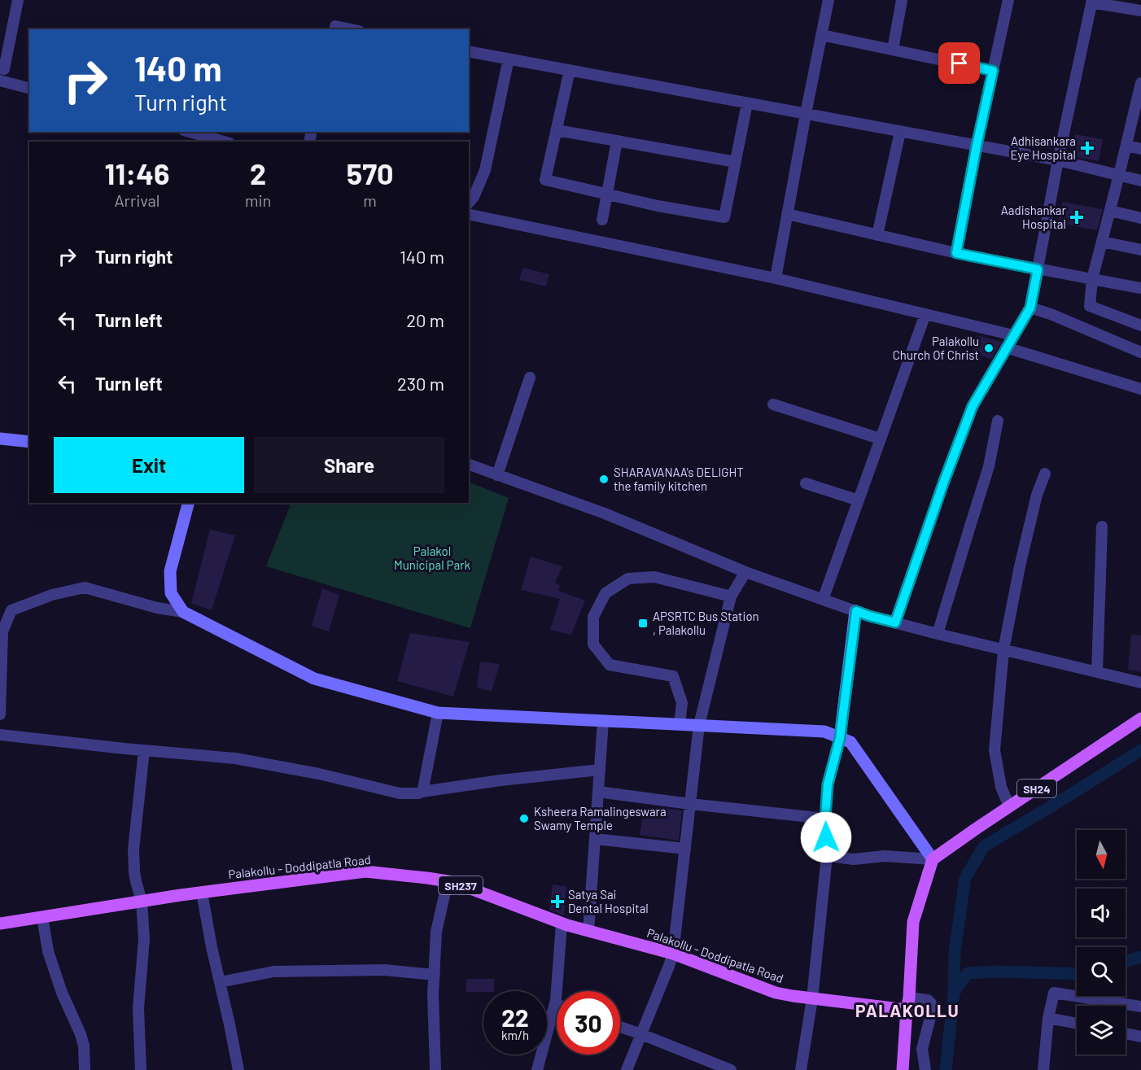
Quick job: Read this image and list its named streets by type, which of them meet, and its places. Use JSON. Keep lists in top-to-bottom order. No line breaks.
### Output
{"streets":{"main road":["SH24","Palakollu - Doddipatla Road","SH237"]},"districts":["PALAKOLLU"],"parks":["Palakol Municipal Park"],"places":{"health":["Adhisankara Eye Hospital","Aadishankar Hospital","Satya Sai Dental Hospital"],"other":["Palakollu Church Of Christ","SHARAVANAA's DELIGHT the family kitchen","Ksheera Ramalingeswara Swamy Temple"],"transit":["APSRTC Bus Station , Palakollu"]},"north":"bottom","page":{"turn":["140 m","Turn right"],"eta":["11:46","Arrival","2","min","570","m"],"list":[{"name":"Turn right","value":"140 m"},{"name":"Turn left","value":"20 m"},{"name":"Turn left","value":"230 m"}],"buttons":["Exit","Share"],"speed":"22 km/h","limit":"30"}}
